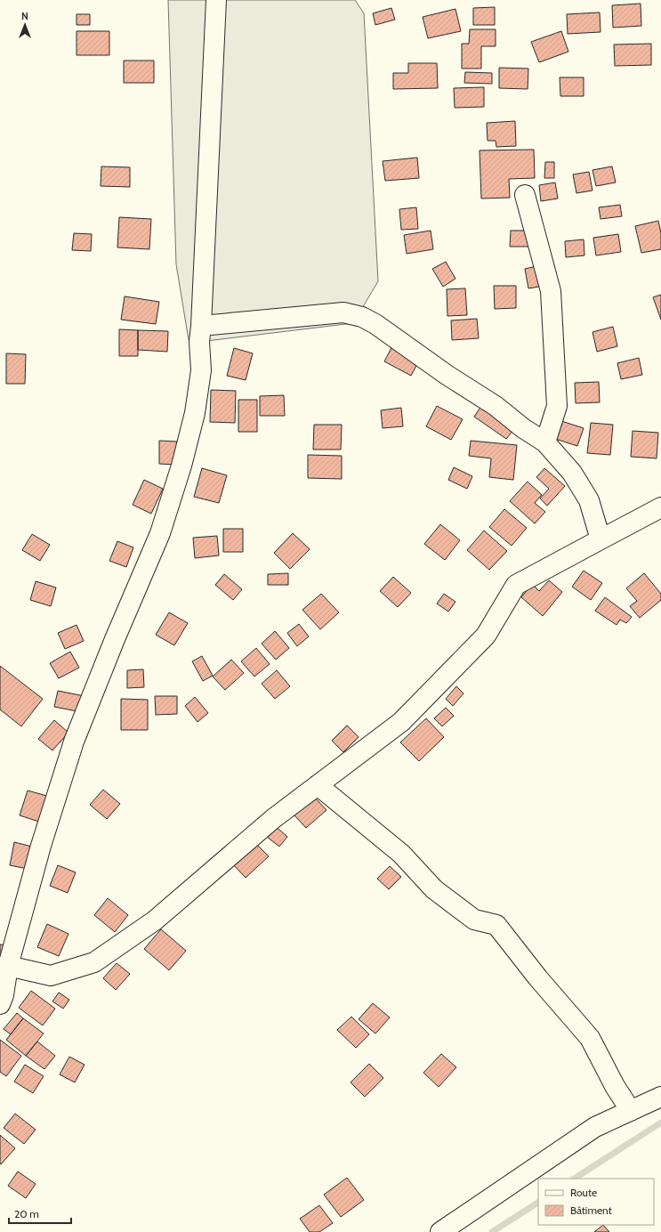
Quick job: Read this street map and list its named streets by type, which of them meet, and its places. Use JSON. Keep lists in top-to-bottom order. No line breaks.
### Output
{"legend":["Route","Bâtiment"],"scale_bar":"20 m","north":"top"}
